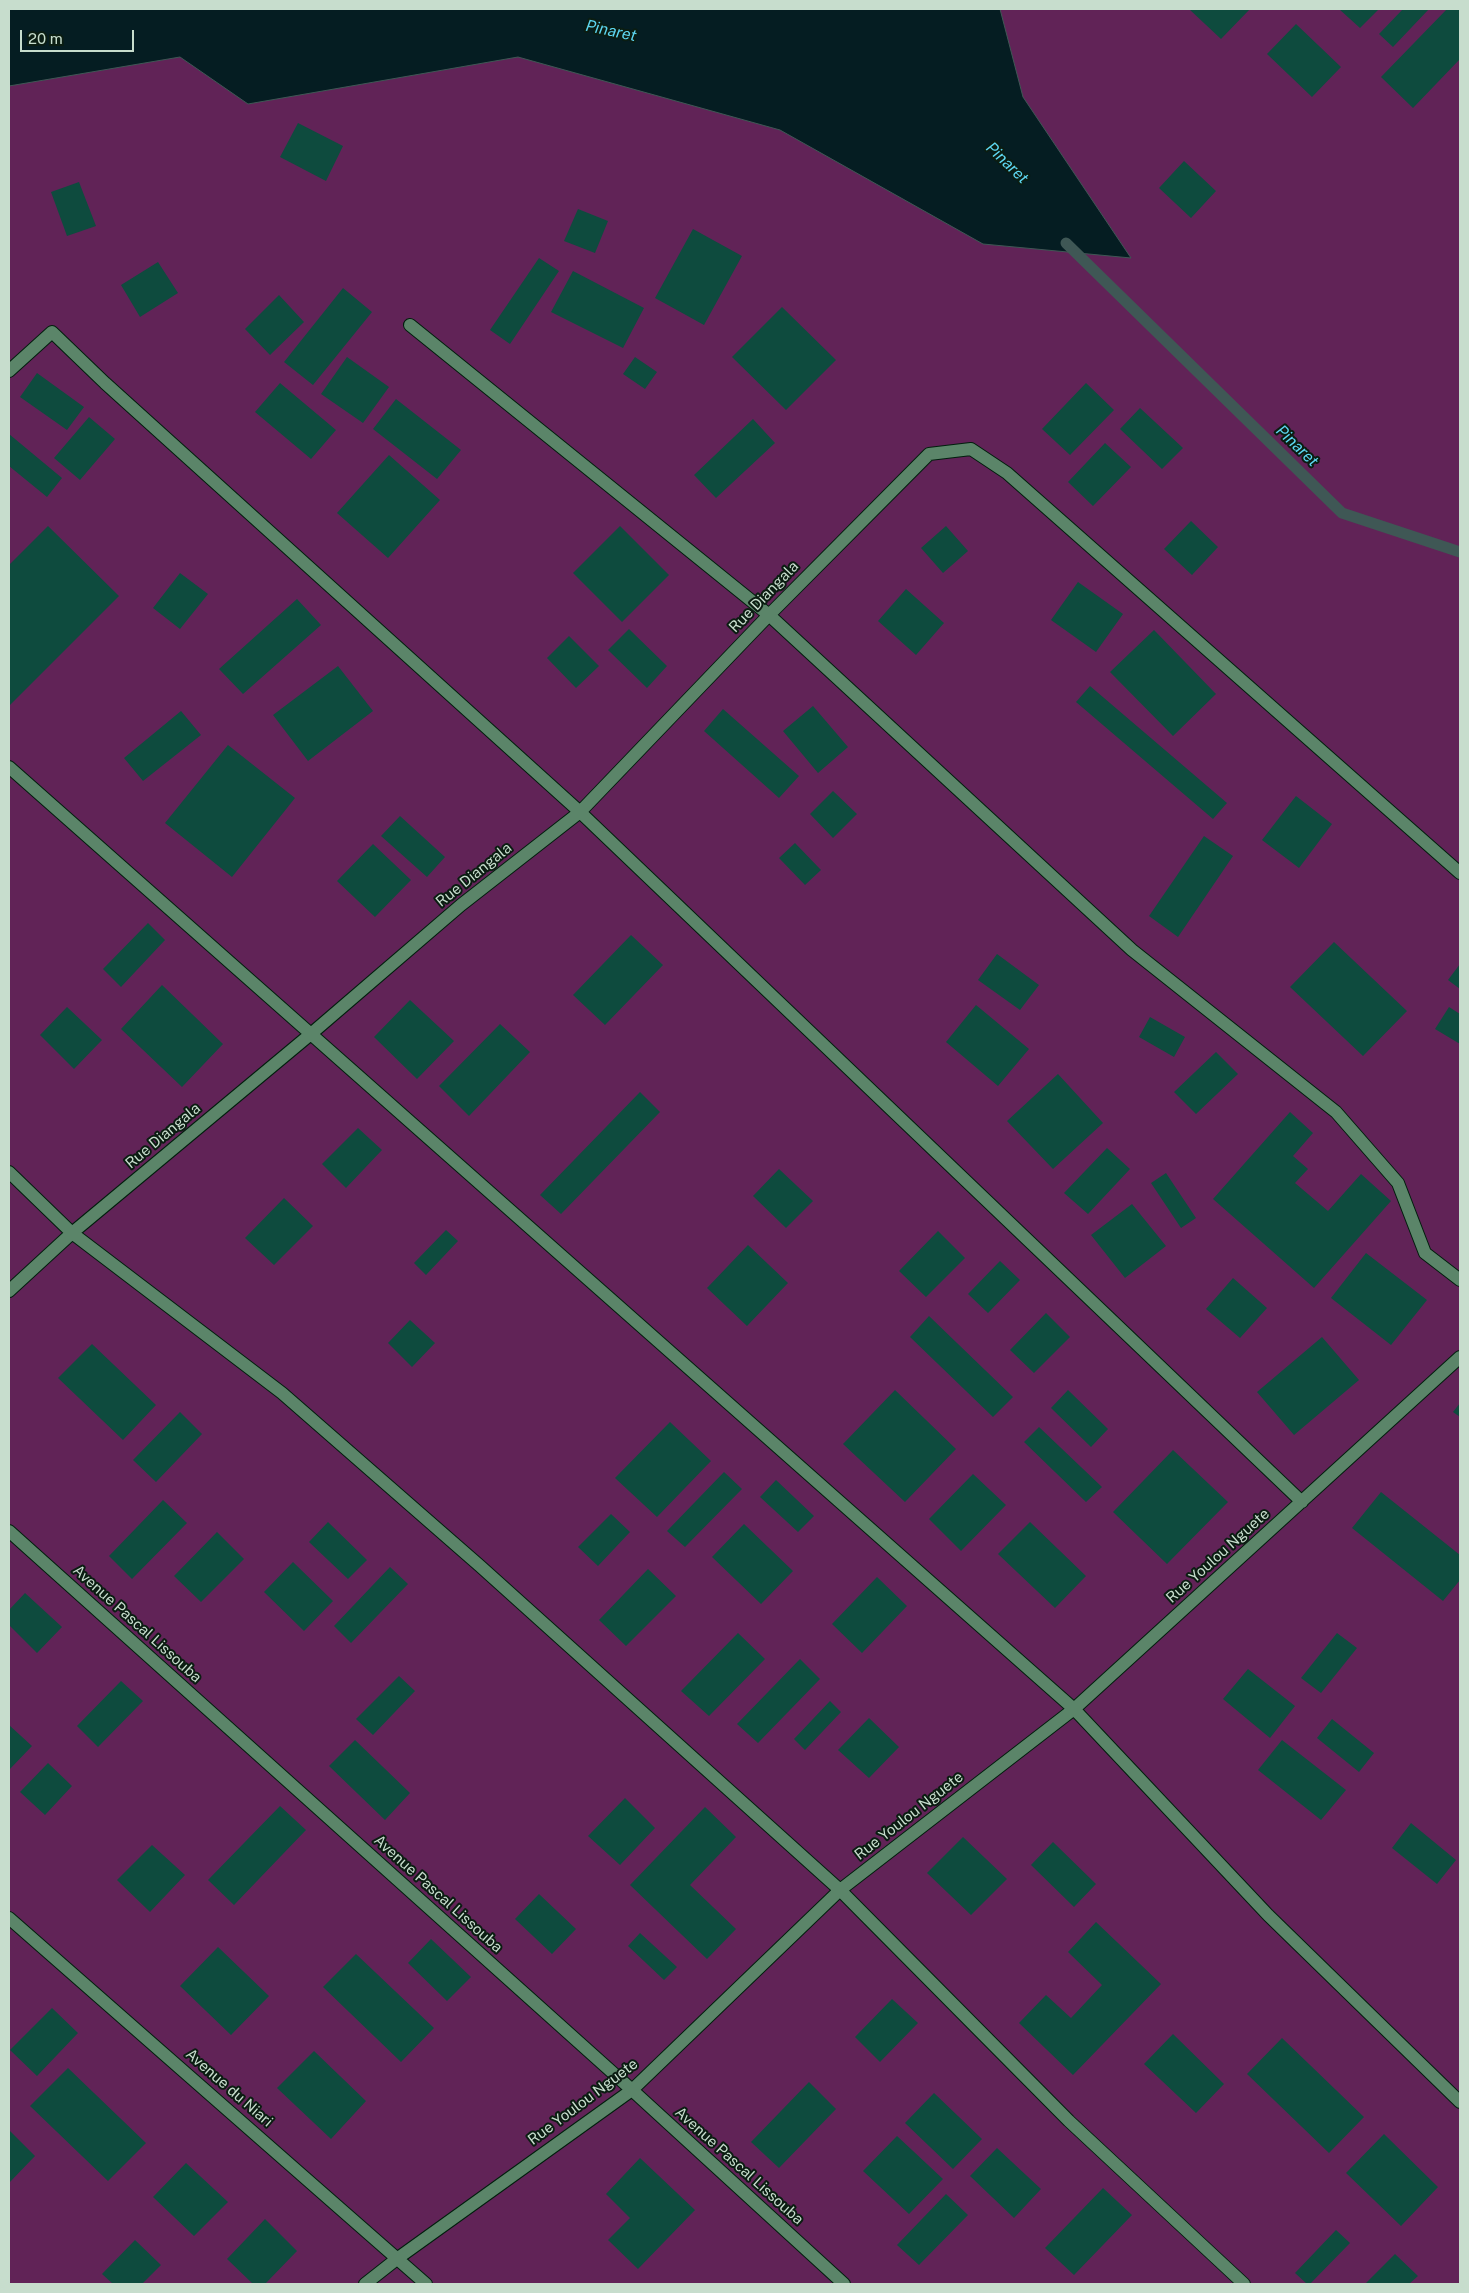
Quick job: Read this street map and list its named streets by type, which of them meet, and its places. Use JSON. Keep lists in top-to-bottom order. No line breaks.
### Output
{"streets":{"street":["Rue Diangala","Rue Youlou Nguete","Avenue Pascal Lissouba","Avenue du Niari"]},"crossings":[["Rue Youlou Nguete","Avenue Pascal Lissouba"],["Rue Youlou Nguete","Avenue du Niari"]],"water":["Pinaret"],"scale_bar":"20 m"}
